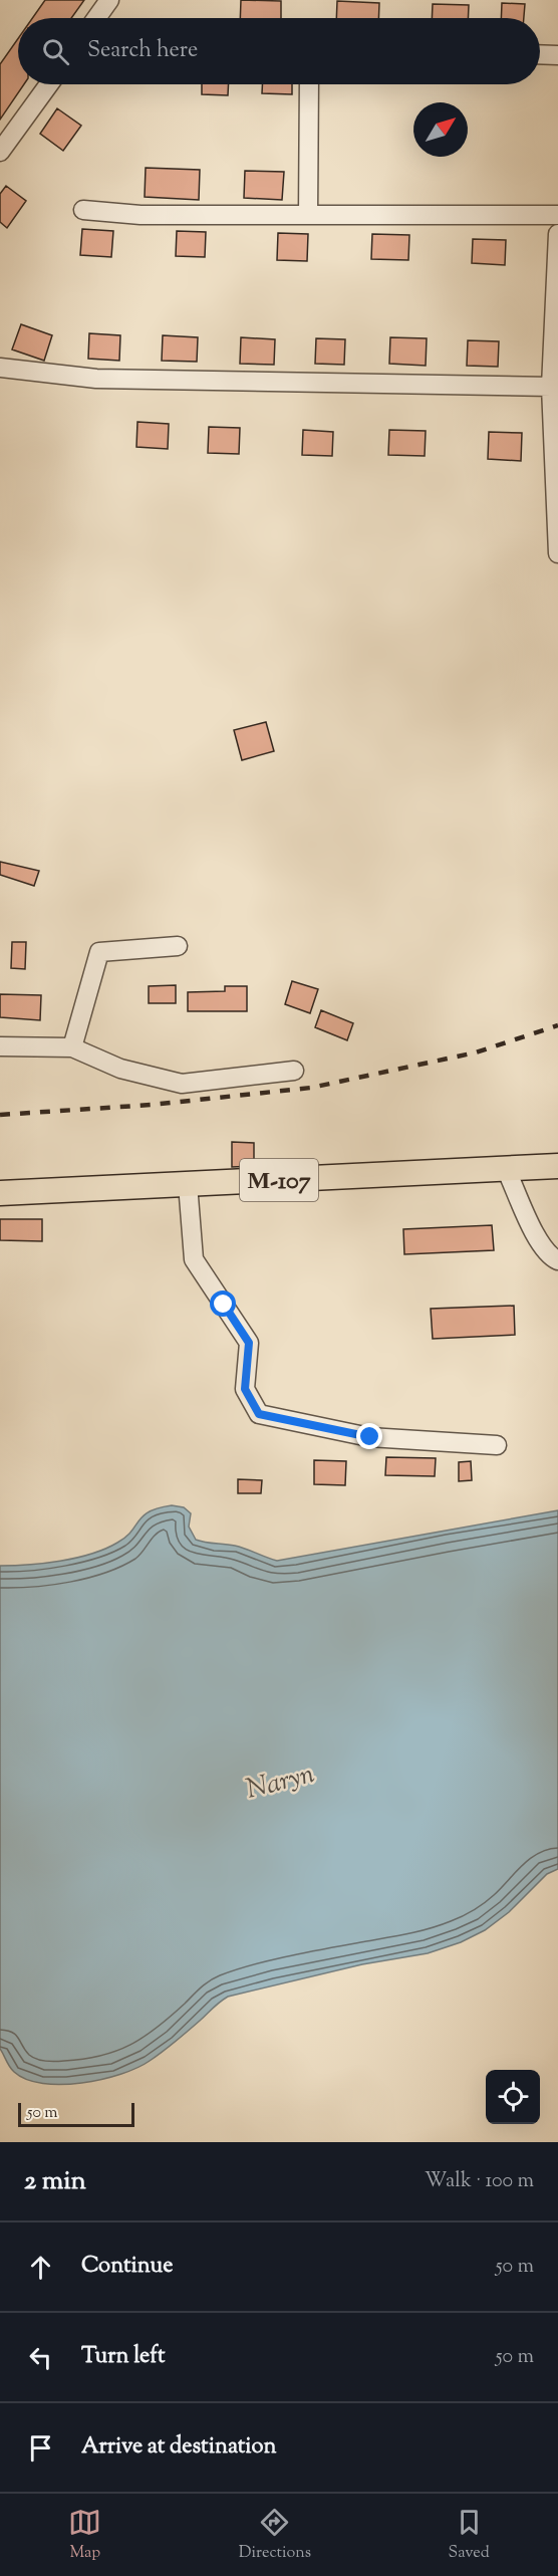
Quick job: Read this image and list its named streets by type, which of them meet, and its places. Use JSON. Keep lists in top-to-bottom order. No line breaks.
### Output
{"streets":{"main road":["М-107"]},"water":["Naryn"],"scale_bar":"50 m","north":"top right","page":{"search":"Search here","scale":"50 m","heading":["2 min","Walk · 100 m"],"list":[["Continue","50 m"],["Turn left","50 m"],"Arrive at destination"],"nav":["Map","Directions","Saved"]}}
